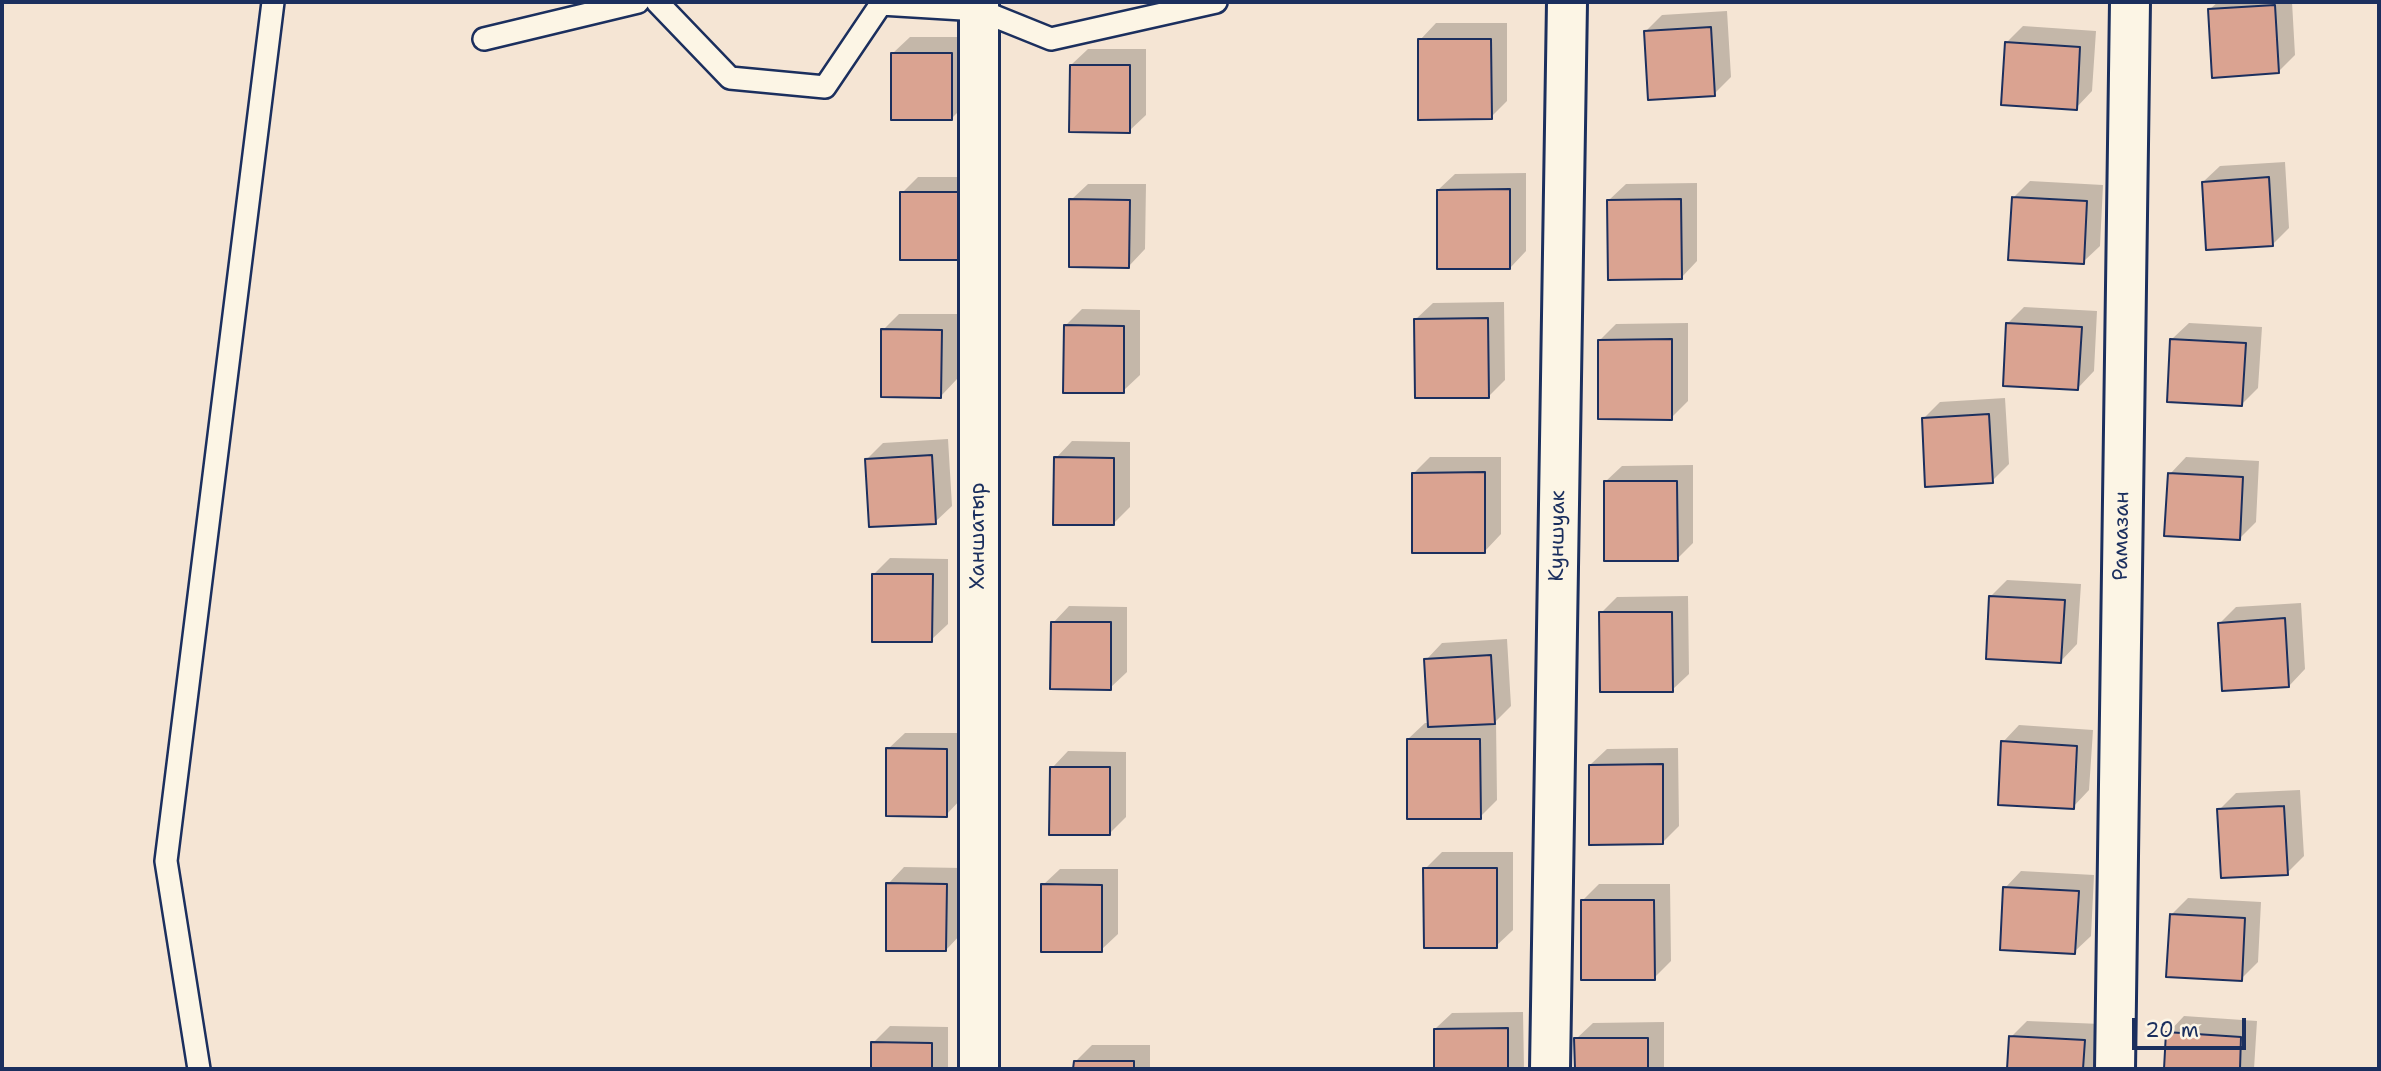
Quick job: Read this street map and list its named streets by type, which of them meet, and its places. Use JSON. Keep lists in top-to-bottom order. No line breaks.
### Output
{"streets":{"street":["Ханшатыр","Куншуак","Рамазан"]},"scale_bar":"20 m"}
